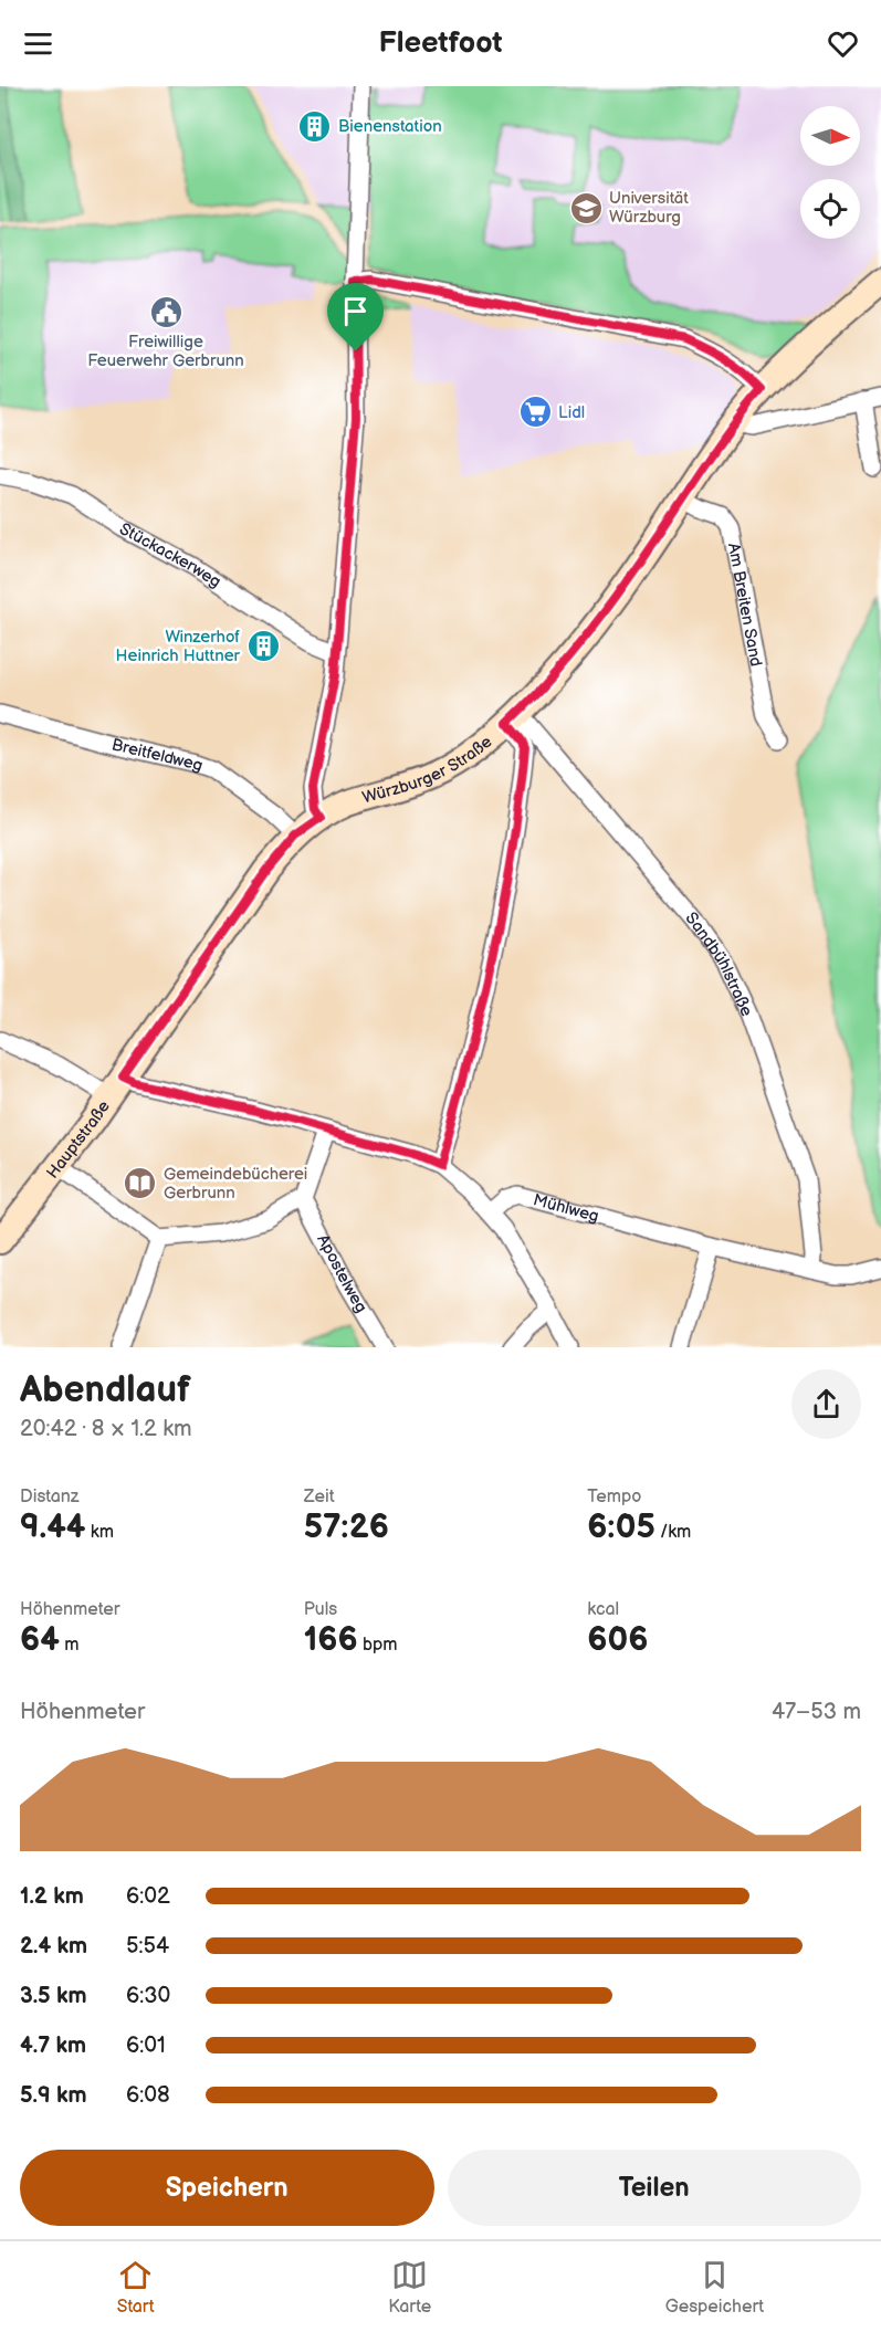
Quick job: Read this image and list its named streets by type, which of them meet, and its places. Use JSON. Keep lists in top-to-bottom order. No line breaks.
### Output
{"streets":{"street":["Stückackerweg","Am Breiten Sand","Breitfeldweg","Würzburger Straße","Sandbühlstraße","Hauptstraße","Mühlweg","Apostelweg"]},"crossings":[["Am Breiten Sand","Würzburger Straße"],["Breitfeldweg","Hauptstraße"],["Würzburger Straße","Sandbühlstraße"],["Würzburger Straße","Hauptstraße"],["Sandbühlstraße","Mühlweg"]],"places":{"building":["Bienenstation","Winzerhof Heinrich Huttner"],"school or university":["Universität Würzburg"],"public building":["Freiwillige Feuerwehr Gerbrunn"],"supermarket":["Lidl"],"library":["Gemeindebücherei Gerbrunn"]},"north":"right","page":{"header":"Fleetfoot","heading":["Abendlauf","20:42 · 8 × 1.2 km"],"stats":[["Distanz","9.44 km"],["Zeit","57:26"],["Tempo","6:05 /km"],["Höhenmeter","64 m"],["Puls","166 bpm"],["kcal","606"]],"chart":["Höhenmeter","47–53 m"],"list":[{"name":"1.2 km","note":"6:02"},{"name":"2.4 km","note":"5:54"},{"name":"3.5 km","note":"6:30"},{"name":"4.7 km","note":"6:01"},{"name":"5.9 km","note":"6:08"}],"buttons":["Speichern","Teilen"],"tabs":["Start","Karte","Gespeichert"]}}
